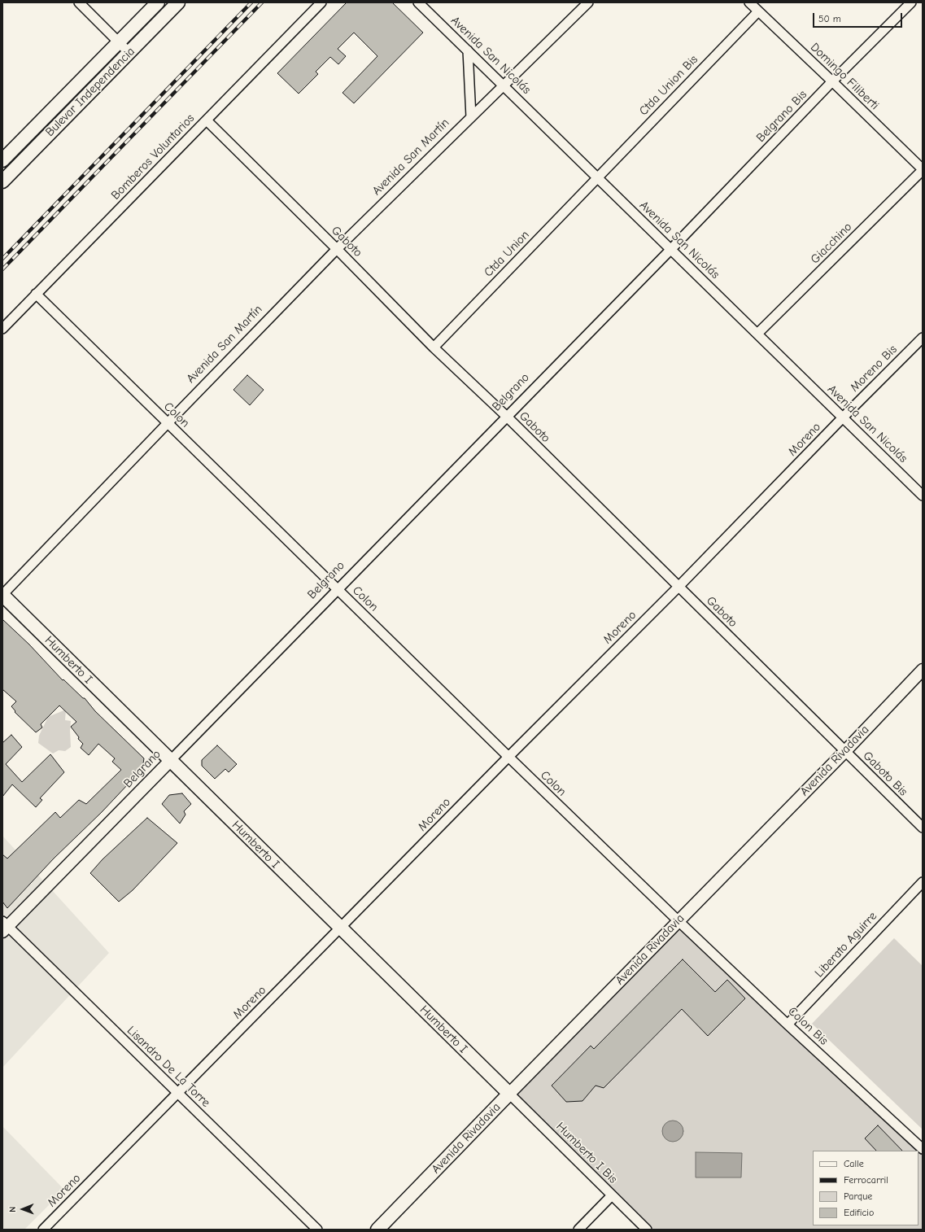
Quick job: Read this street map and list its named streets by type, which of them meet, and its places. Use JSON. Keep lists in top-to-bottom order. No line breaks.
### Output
{"streets":{"main road":["Bulevar Independencia","Humberto I","Avenida Rivadavia"],"street":["Avenida San Nicolás","Domingo Filiberti","Ctda Union Bis","Belgrano Bis","Bomberos Voluntarios","Avenida San Martín","Gaboto","Giacchino","Ctda Union","Moreno Bis","Belgrano","Colon","Moreno","Gaboto Bis","Liberato Aguirre","Colon Bis","Lisandro De La Torre","Humberto I Bis"]},"crossings":[["Avenida San Nicolás","Ctda Union Bis"],["Avenida San Nicolás","Belgrano Bis"],["Avenida San Nicolás","Avenida San Martín"],["Avenida San Nicolás","Giacchino"],["Avenida San Nicolás","Ctda Union"],["Avenida San Nicolás","Moreno Bis"],["Avenida San Nicolás","Belgrano"],["Avenida San Nicolás","Moreno"],["Domingo Filiberti","Ctda Union Bis"],["Domingo Filiberti","Belgrano Bis"],["Domingo Filiberti","Giacchino"],["Ctda Union Bis","Ctda Union"],["Belgrano Bis","Belgrano"],["Bomberos Voluntarios","Gaboto"],["Bomberos Voluntarios","Colon"],["Avenida San Martín","Gaboto"],["Avenida San Martín","Colon"],["Avenida San Martín","Humberto I"],["Gaboto","Ctda Union"],["Gaboto","Belgrano"],["Gaboto","Moreno"],["Gaboto","Avenida Rivadavia"],["Gaboto","Gaboto Bis"],["Moreno Bis","Moreno"],["Belgrano","Colon"],["Belgrano","Humberto I"],["Belgrano","Lisandro De La Torre"],["Colon","Moreno"],["Colon","Avenida Rivadavia"],["Colon","Colon Bis"],["Moreno","Humberto I"],["Moreno","Lisandro De La Torre"],["Humberto I","Avenida Rivadavia"],["Humberto I","Humberto I Bis"],["Avenida Rivadavia","Gaboto Bis"],["Avenida Rivadavia","Colon Bis"],["Avenida Rivadavia","Humberto I Bis"],["Liberato Aguirre","Colon Bis"]],"legend":["Calle","Ferrocarril","Parque","Edificio"],"scale_bar":"50 m","north":"left"}
